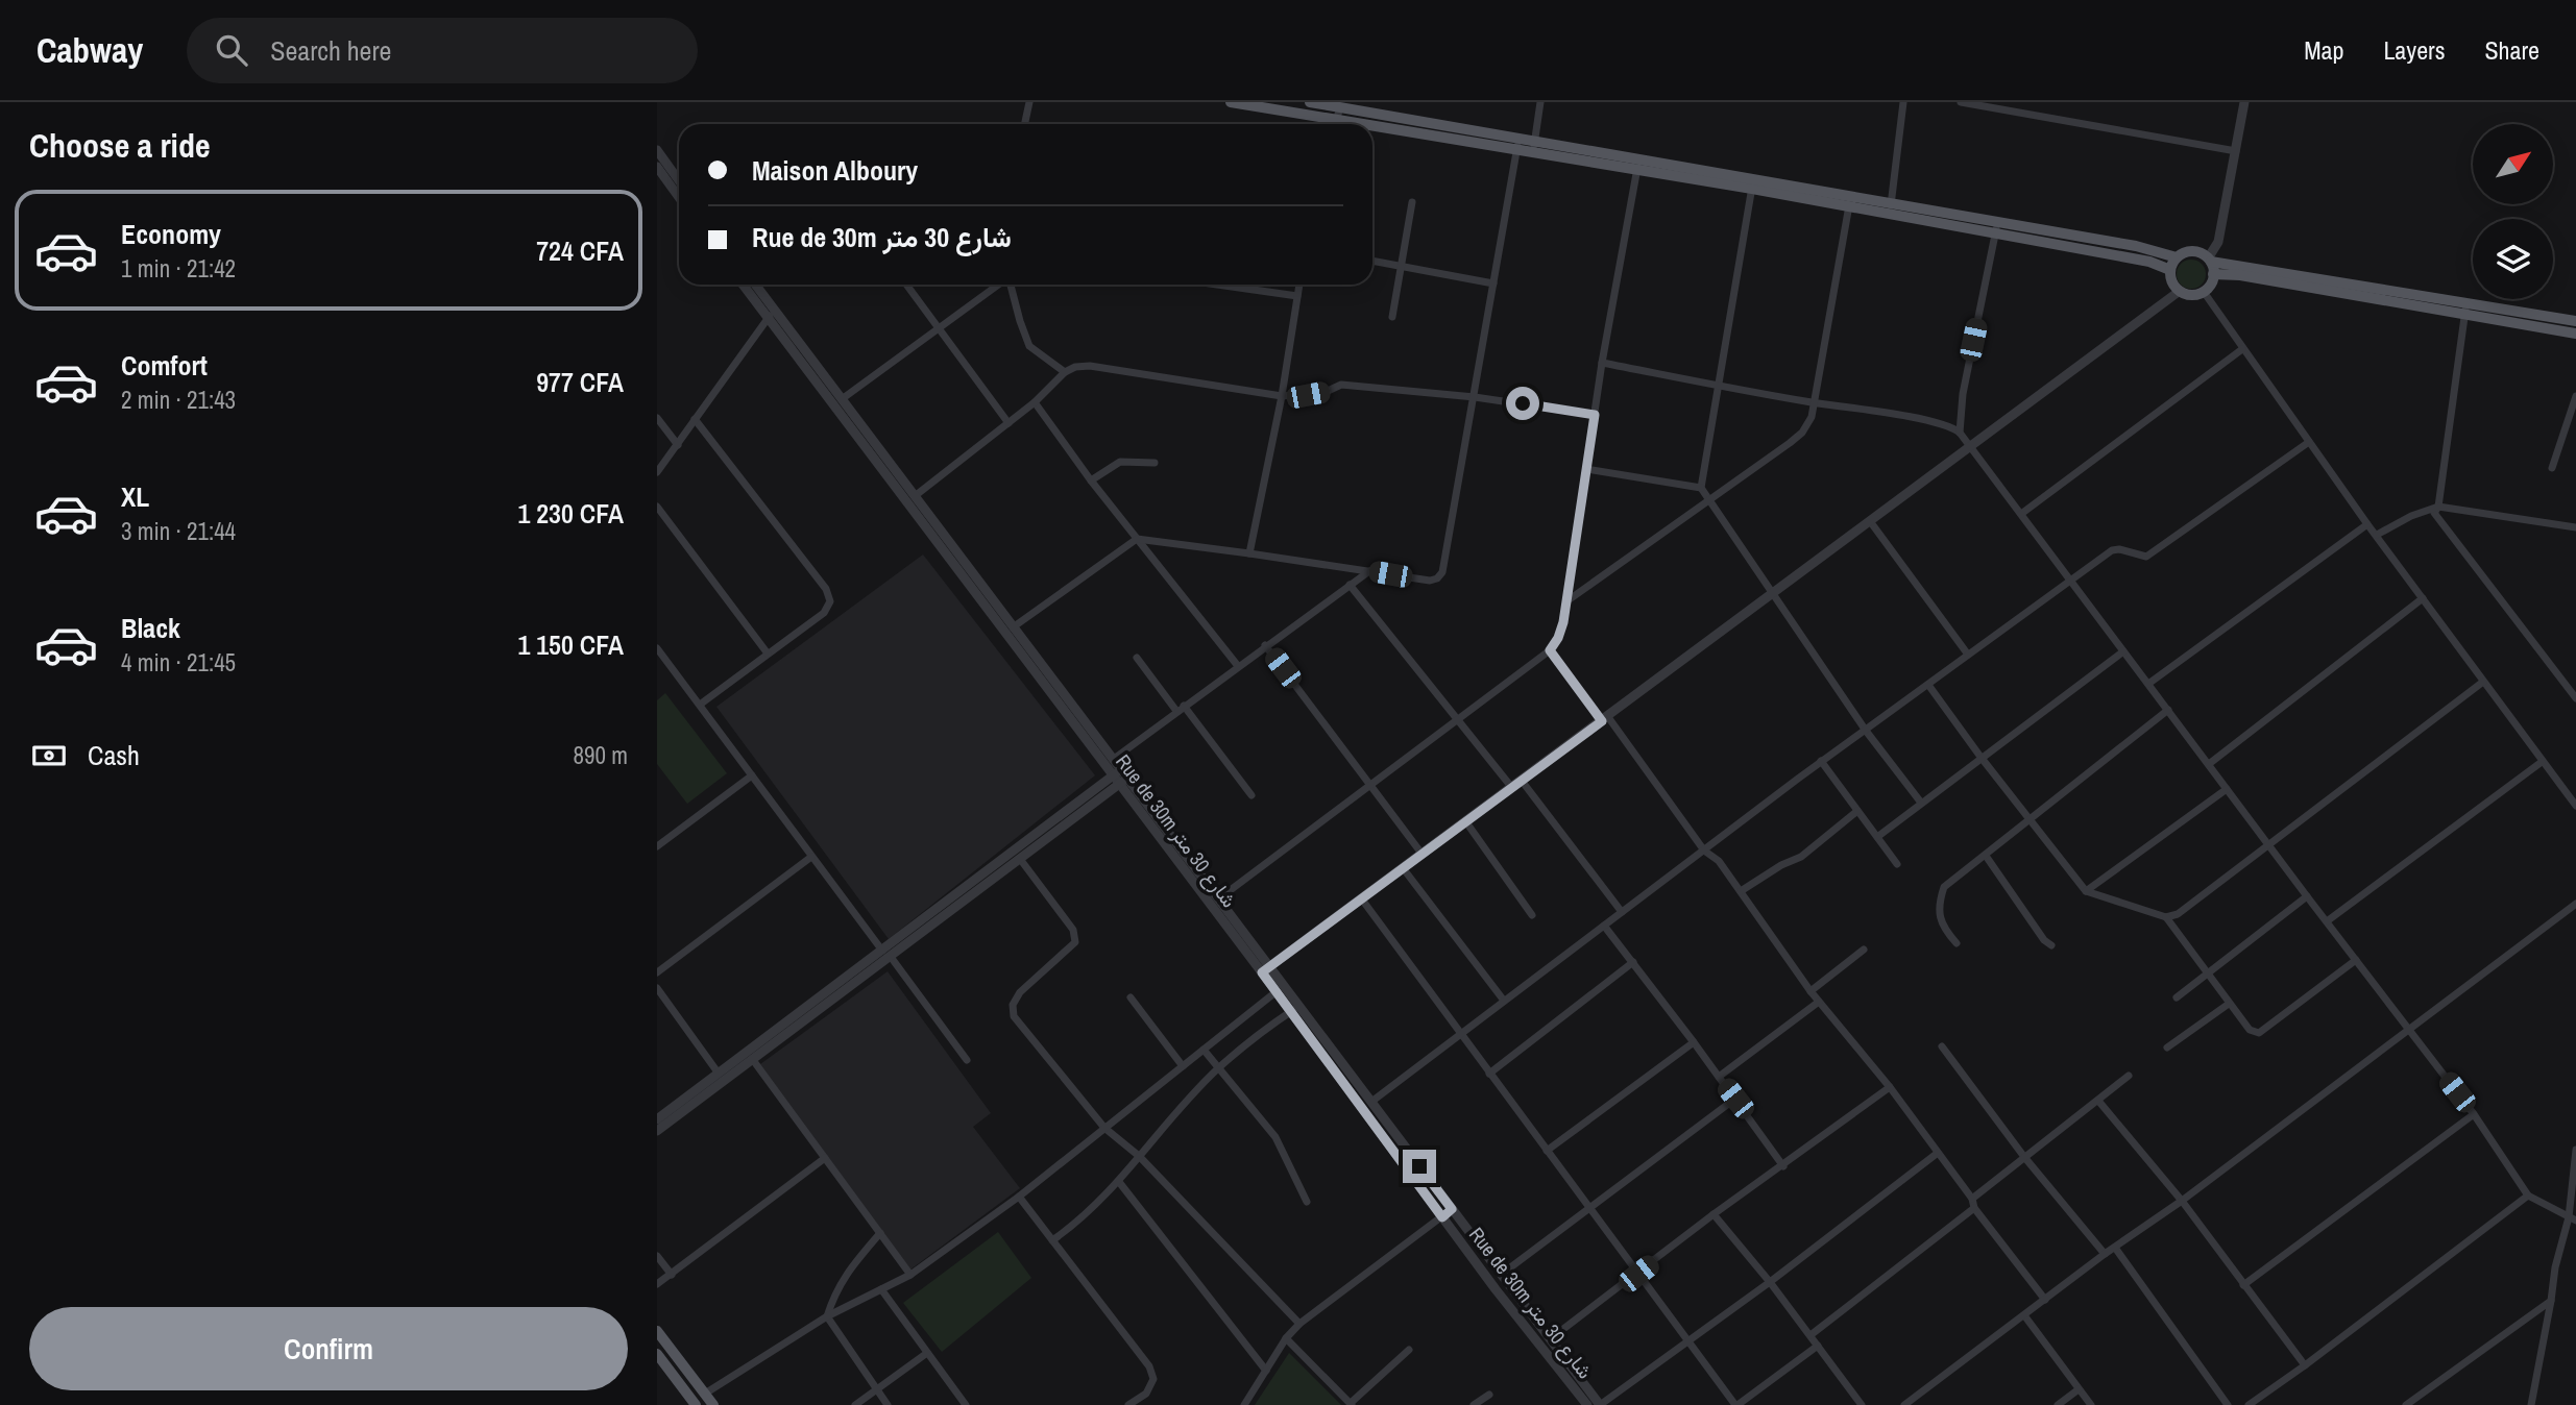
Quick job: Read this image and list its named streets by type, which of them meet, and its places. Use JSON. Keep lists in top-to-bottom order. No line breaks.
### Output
{"streets":{"street":["Rue de 30m شارع 30 متر"]},"north":"top right","page":{"header":"Cabway","search":"Search here","nav":["Map","Layers","Share"],"heading":"Choose a ride","banner":["Maison Alboury","Rue de 30m شارع 30 متر"],"list":[{"name":"Economy","note":"1 min · 21:42","value":"724 CFA"},{"name":"Comfort","note":"2 min · 21:43","value":"977 CFA"},{"name":"XL","note":"3 min · 21:44","value":"1 230 CFA"},{"name":"Black","note":"4 min · 21:45","value":"1 150 CFA"}],"pay":["Cash","890 m"],"buttons":"Confirm"}}
